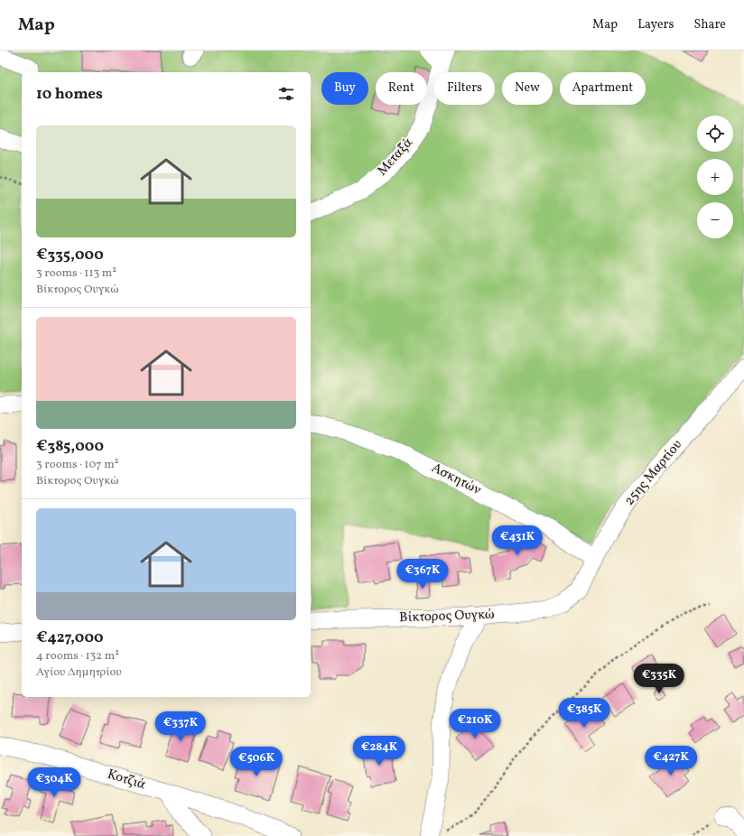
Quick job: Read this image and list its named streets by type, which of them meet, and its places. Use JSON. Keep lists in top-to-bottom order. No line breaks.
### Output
{"streets":{"street":["Μεταξά","25ης Μαρτίου","Ασκητών","Βίκτορος Ουγκώ","Κοτζιά"]},"crossings":[["25ης Μαρτίου","Ασκητών"],["25ης Μαρτίου","Βίκτορος Ουγκώ"]],"page":{"header":"Map","nav":["Map","Layers","Share"],"chip":["Buy","Rent","Filters","New","Apartment"],"heading":"10 homes","map_buttons":["+","−"],"list":[{"name":"€335,000","note":"3 rooms · 113 m² · Βίκτορος Ουγκώ"},{"name":"€385,000","note":"3 rooms · 107 m² · Βίκτορος Ουγκώ"},{"name":"€427,000","note":"4 rooms · 132 m² · Αγίου Δημητρίου"}],"price":["€431K","€367K","€335K","€385K","€210K","€337K","€284K","€427K","€506K","€304K"]}}
